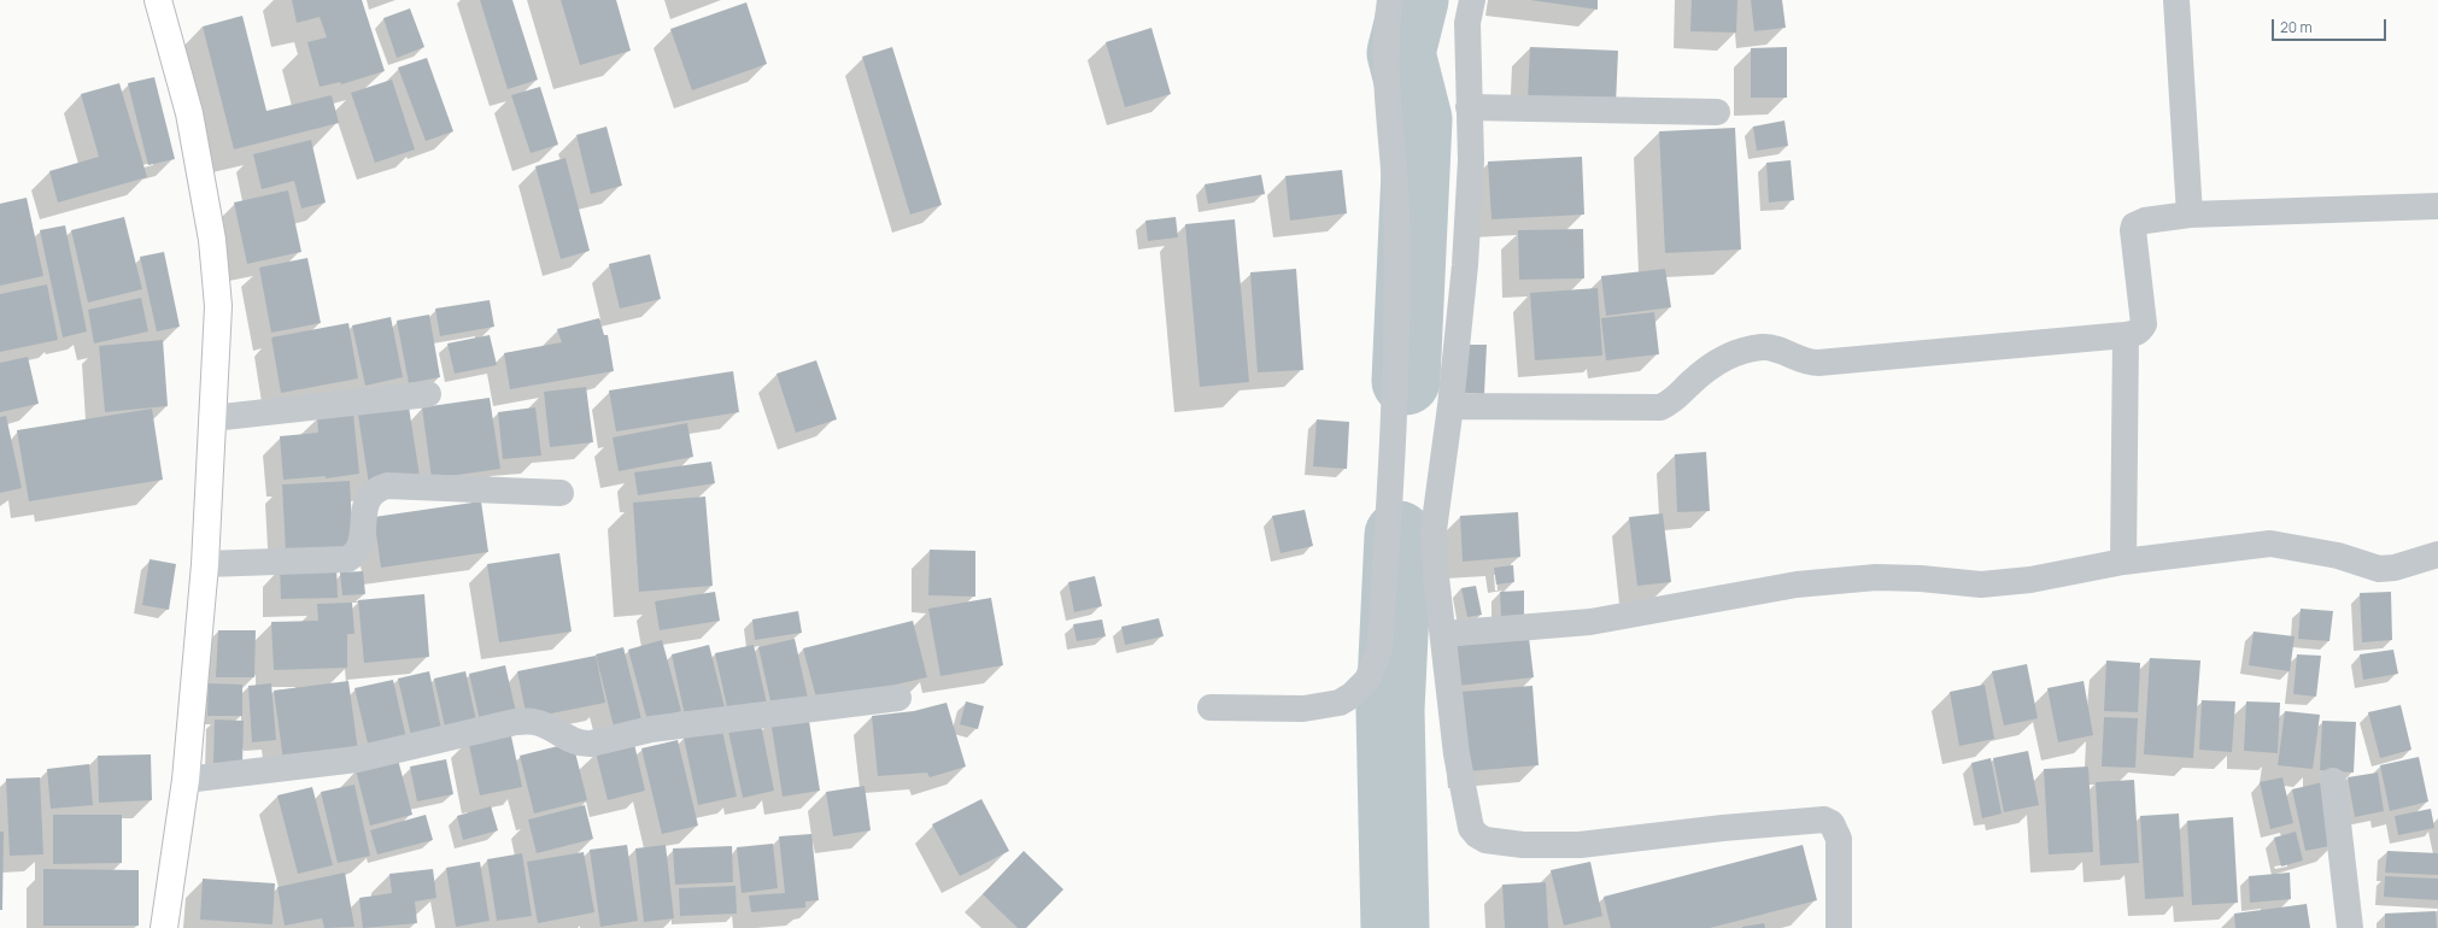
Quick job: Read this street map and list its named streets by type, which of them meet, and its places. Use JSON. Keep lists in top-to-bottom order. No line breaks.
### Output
{"scale_bar":"20 m"}
